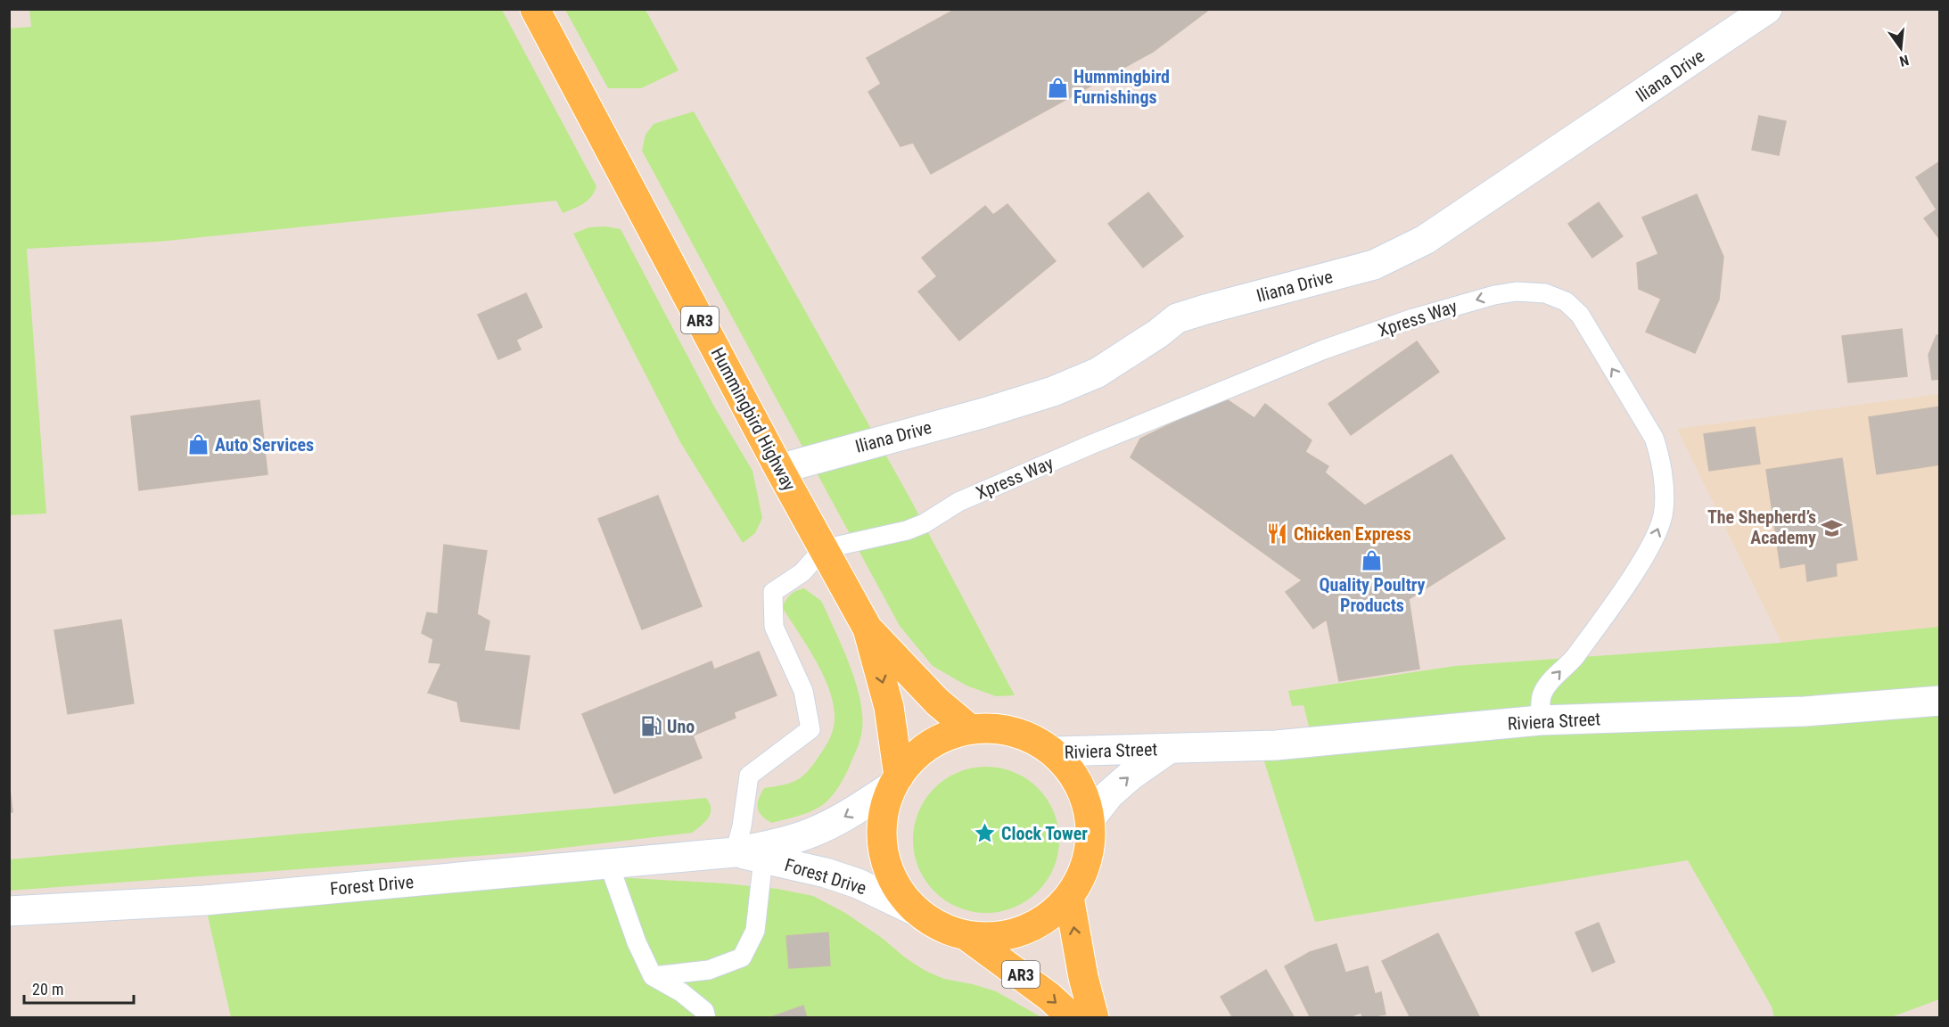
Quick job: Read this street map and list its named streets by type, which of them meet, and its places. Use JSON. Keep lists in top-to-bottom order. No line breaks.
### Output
{"streets":{"main road":["AR3","Hummingbird Highway"],"street":["Iliana Drive","Riviera Street","Forest Drive"],"lane":["Xpress Way"]},"crossings":[["Iliana Drive","Hummingbird Highway"],["Xpress Way","Hummingbird Highway"],["Xpress Way","Riviera Street"],["Hummingbird Highway","Forest Drive"]],"places":{"shop":["Hummingbird Furnishings","Auto Services","Quality Poultry Products"],"school or university":["The Shepherd’s Academy"],"restaurant":["Chicken Express"],"fuel station":["Uno"],"place":["Clock Tower"]},"scale_bar":"20 m","north":"bottom"}
